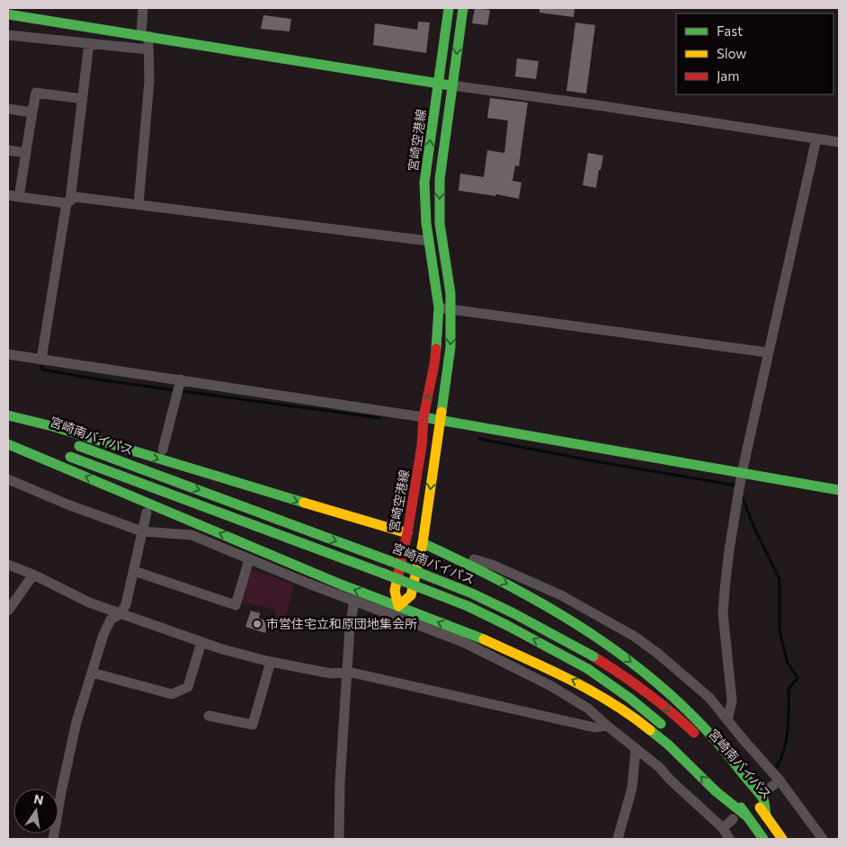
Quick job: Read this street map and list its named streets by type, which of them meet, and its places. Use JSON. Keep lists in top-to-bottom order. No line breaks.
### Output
{"streets":{"main road":["宮崎空港線","宮崎南バイパス"]},"places":["市営住宅立和原団地集会所"],"legend":["Fast","Slow","Jam"],"north":"top"}
